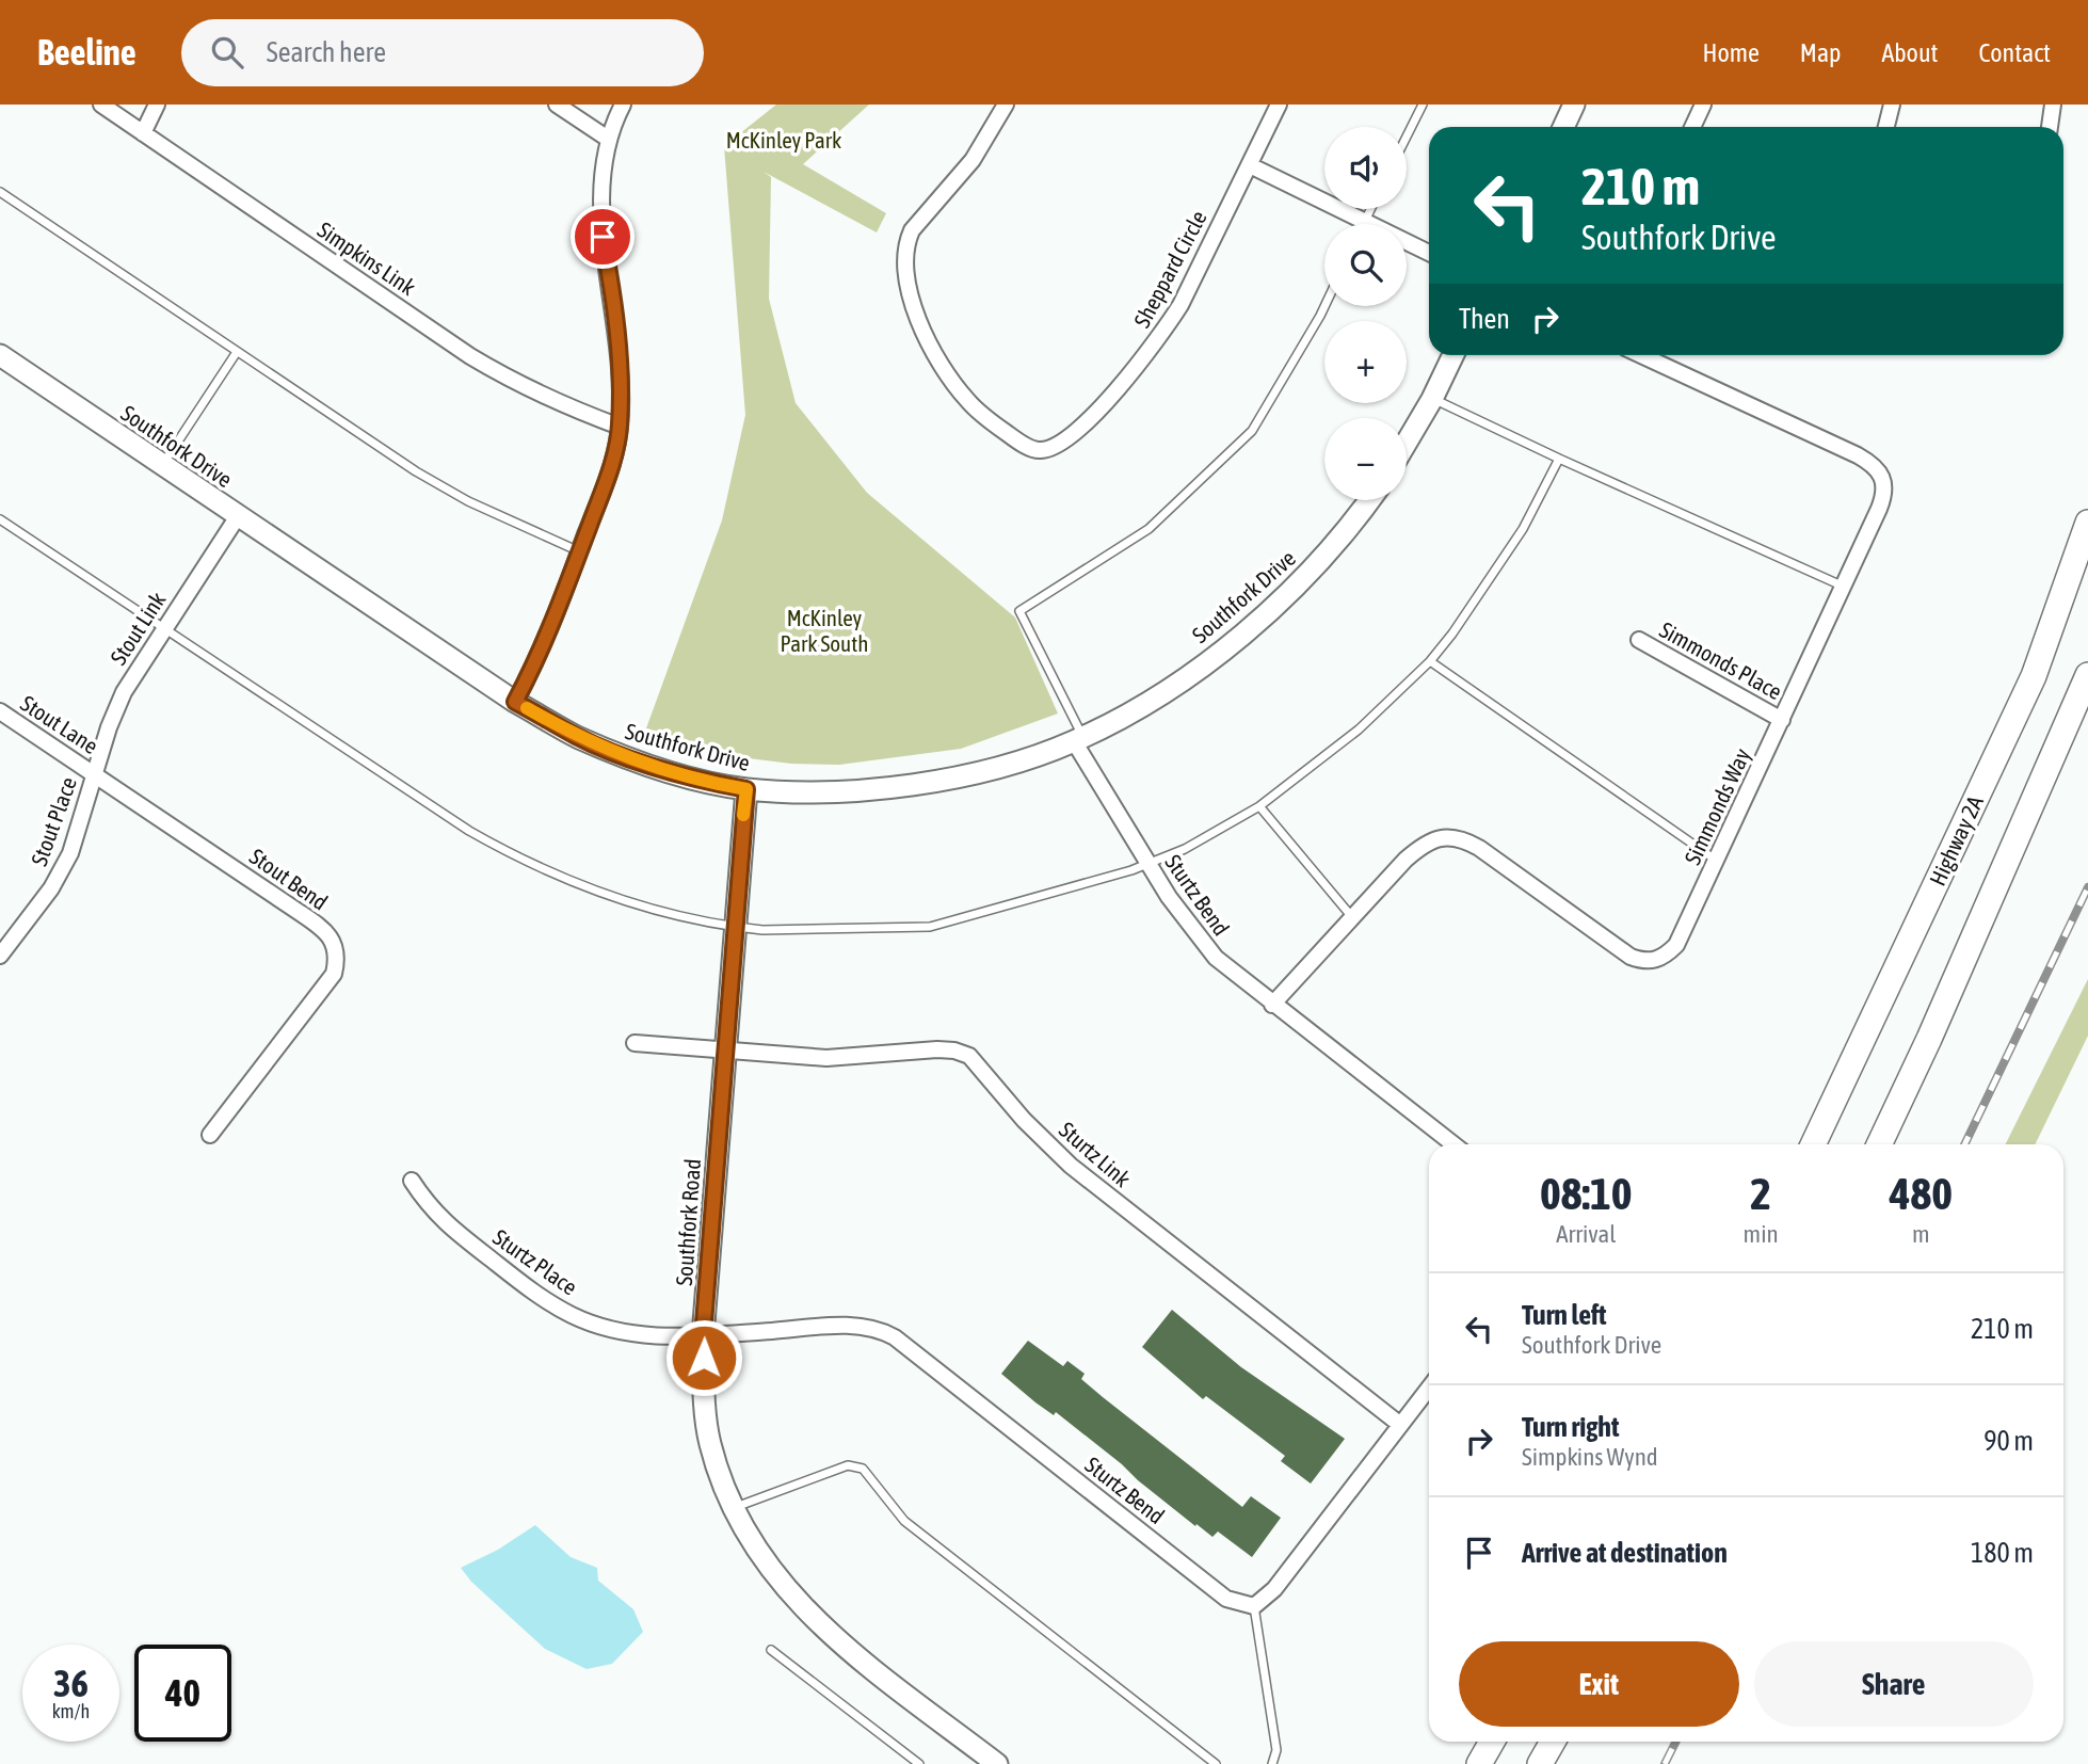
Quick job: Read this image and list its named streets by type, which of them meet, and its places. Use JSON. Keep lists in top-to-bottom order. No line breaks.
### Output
{"streets":{"main road":["Highway 2A"],"street":["Simpkins Link","Sheppard Circle","Southfork Drive","Stout Link","Simmonds Place","Stout Lane","Simmonds Way","Stout Place","Stout Bend","Sturtz Bend","Sturtz Link","Southfork Road","Sturtz Place"]},"crossings":[["Southfork Drive","Stout Link"],["Southfork Drive","Sturtz Bend"],["Southfork Drive","Southfork Road"],["Stout Link","Stout Lane"],["Stout Link","Stout Place"],["Stout Link","Stout Bend"],["Simmonds Place","Simmonds Way"],["Stout Lane","Stout Place"],["Stout Lane","Stout Bend"],["Simmonds Way","Sturtz Bend"],["Stout Place","Stout Bend"],["Sturtz Bend","Southfork Road"],["Sturtz Bend","Sturtz Place"],["Sturtz Link","Southfork Road"],["Southfork Road","Sturtz Place"]],"parks":["McKinley Park","McKinley Park South"],"page":{"header":"Beeline","search":"Search here","nav":["Home","Map","About","Contact"],"map_buttons":["+","−"],"turn":["210 m","Southfork Drive"],"then":"Then","eta":["08:10","Arrival","2","min","480","m"],"list":[{"name":"Turn left","note":"Southfork Drive","value":"210 m"},{"name":"Turn right","note":"Simpkins Wynd","value":"90 m"},{"name":"Arrive at destination","value":"180 m"}],"buttons":["Exit","Share"],"speed":"36 km/h","limit":"40"}}
